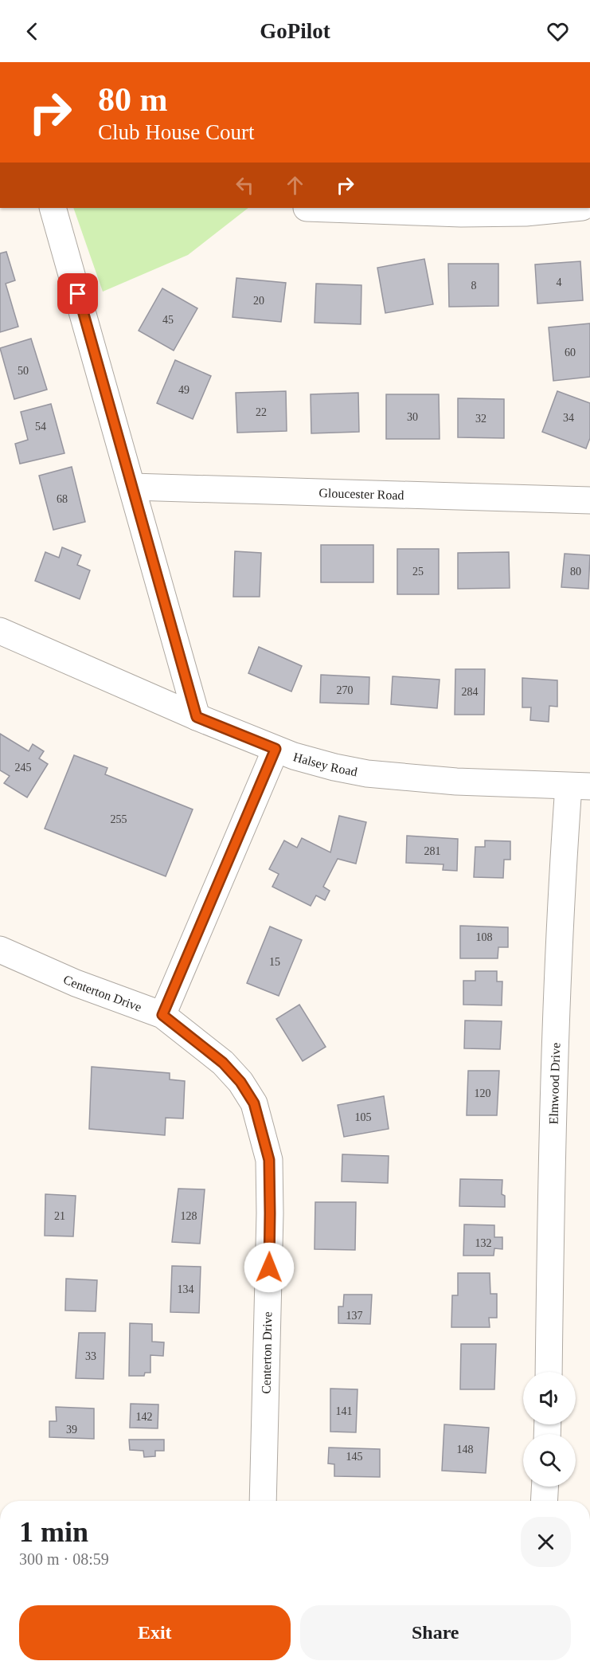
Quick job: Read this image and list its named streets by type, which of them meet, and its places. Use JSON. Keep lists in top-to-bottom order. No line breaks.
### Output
{"streets":{"street":["Gloucester Road","Halsey Road","Centerton Drive","Elmwood Drive"]},"crossings":[["Halsey Road","Elmwood Drive"]],"house_numbers":["4","8","20","45","60","50","49","22","30","34","32","54","68","25","80","270","284","245","255","281","108","15","120","105","21","128","132","134","137","33","141","142","39","148","145"],"page":{"header":"GoPilot","turn":["80 m","Club House Court"],"heading":["1 min","300 m · 08:59"],"buttons":["Exit","Share"]}}
